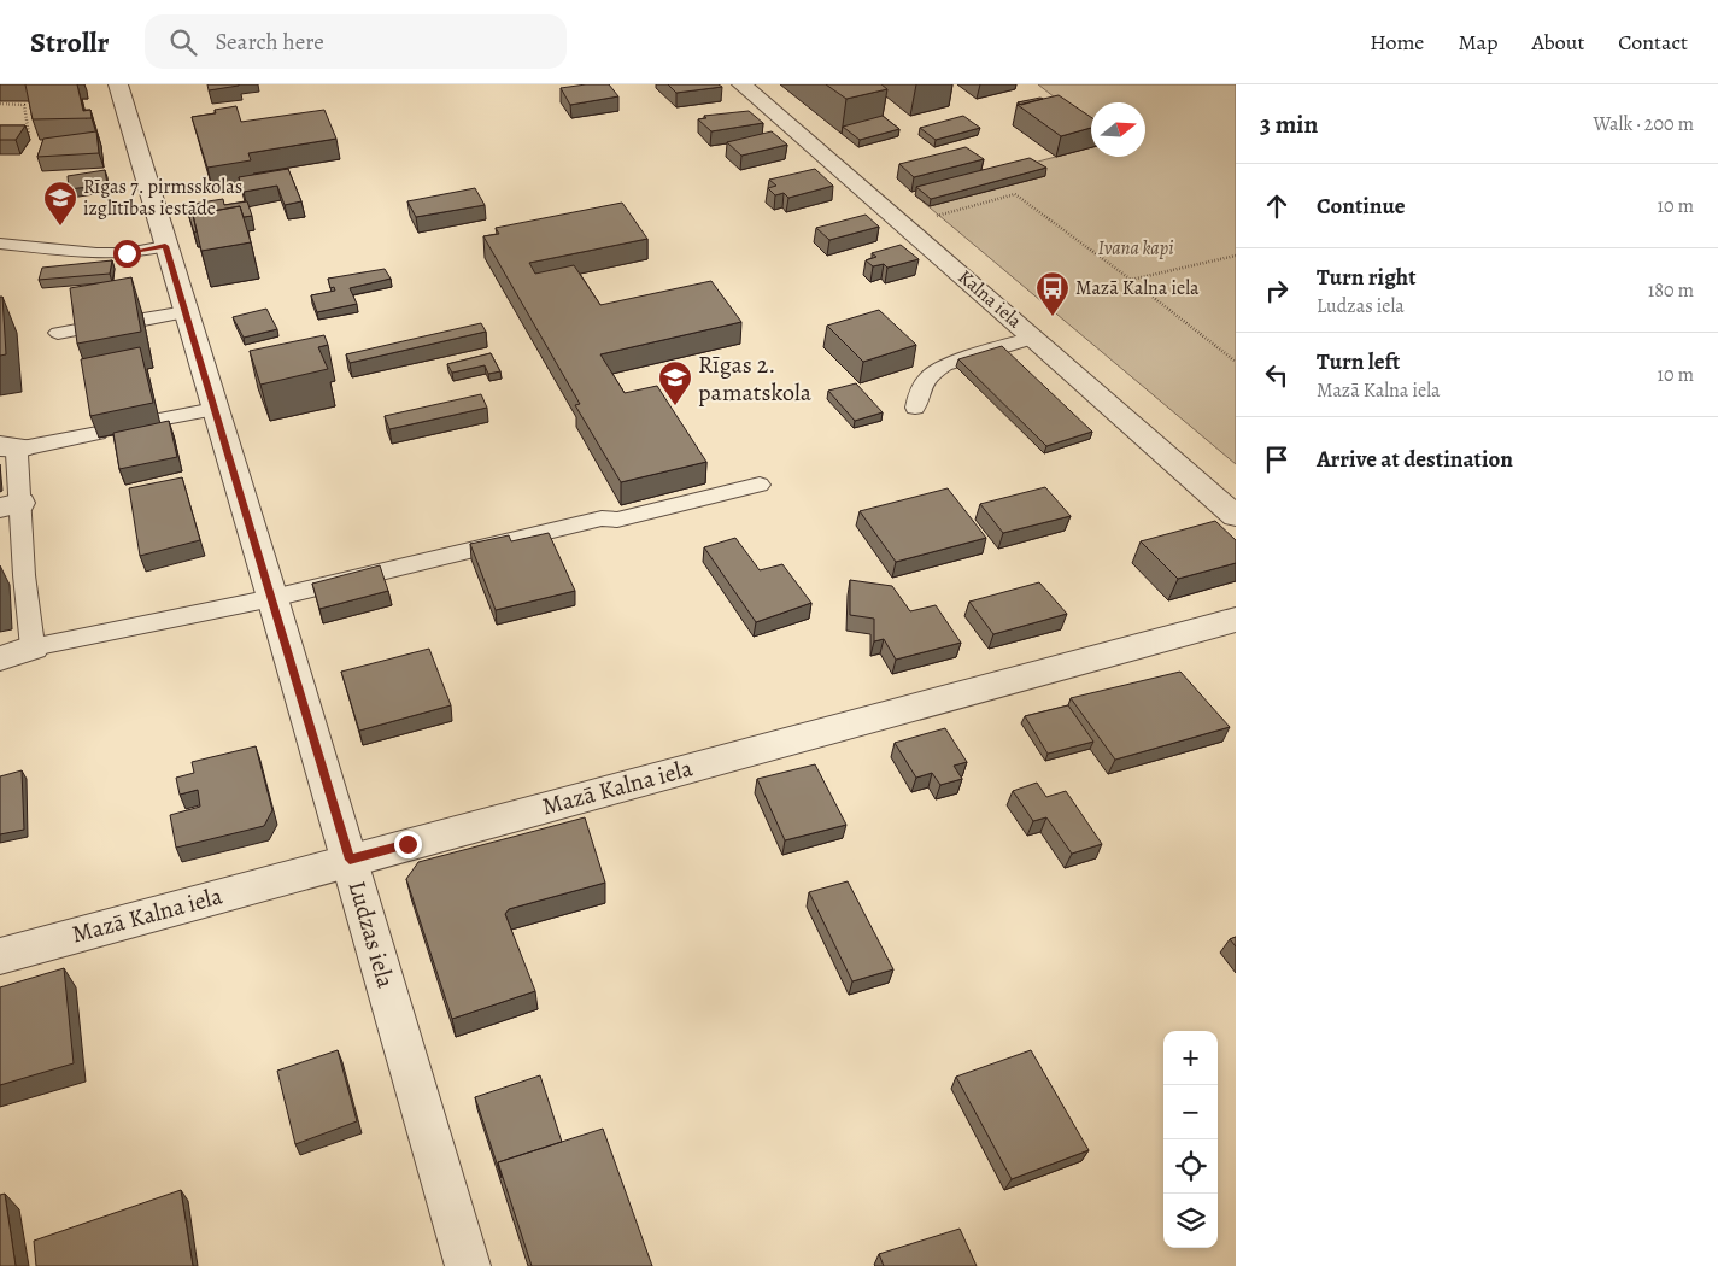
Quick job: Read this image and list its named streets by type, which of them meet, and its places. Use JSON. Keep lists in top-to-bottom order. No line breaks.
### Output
{"streets":{"street":["Kalna iela","Mazā Kalna iela","Ludzas iela"]},"crossings":[["Mazā Kalna iela","Ludzas iela"]],"parks":["Ivana kapi"],"places":{"school or university":["Rīgas 7. pirmsskolas izglītības iestāde","Rīgas 2. pamatskola"],"bus stop":["Mazā Kalna iela"]},"north":"right","page":{"header":"Strollr","search":"Search here","nav":["Home","Map","About","Contact"],"heading":["3 min","Walk · 200 m"],"list":[["Continue","10 m"],["Turn right","Ludzas iela","180 m"],["Turn left","Mazā Kalna iela","10 m"],"Arrive at destination"],"map_buttons":["+","−"]}}
